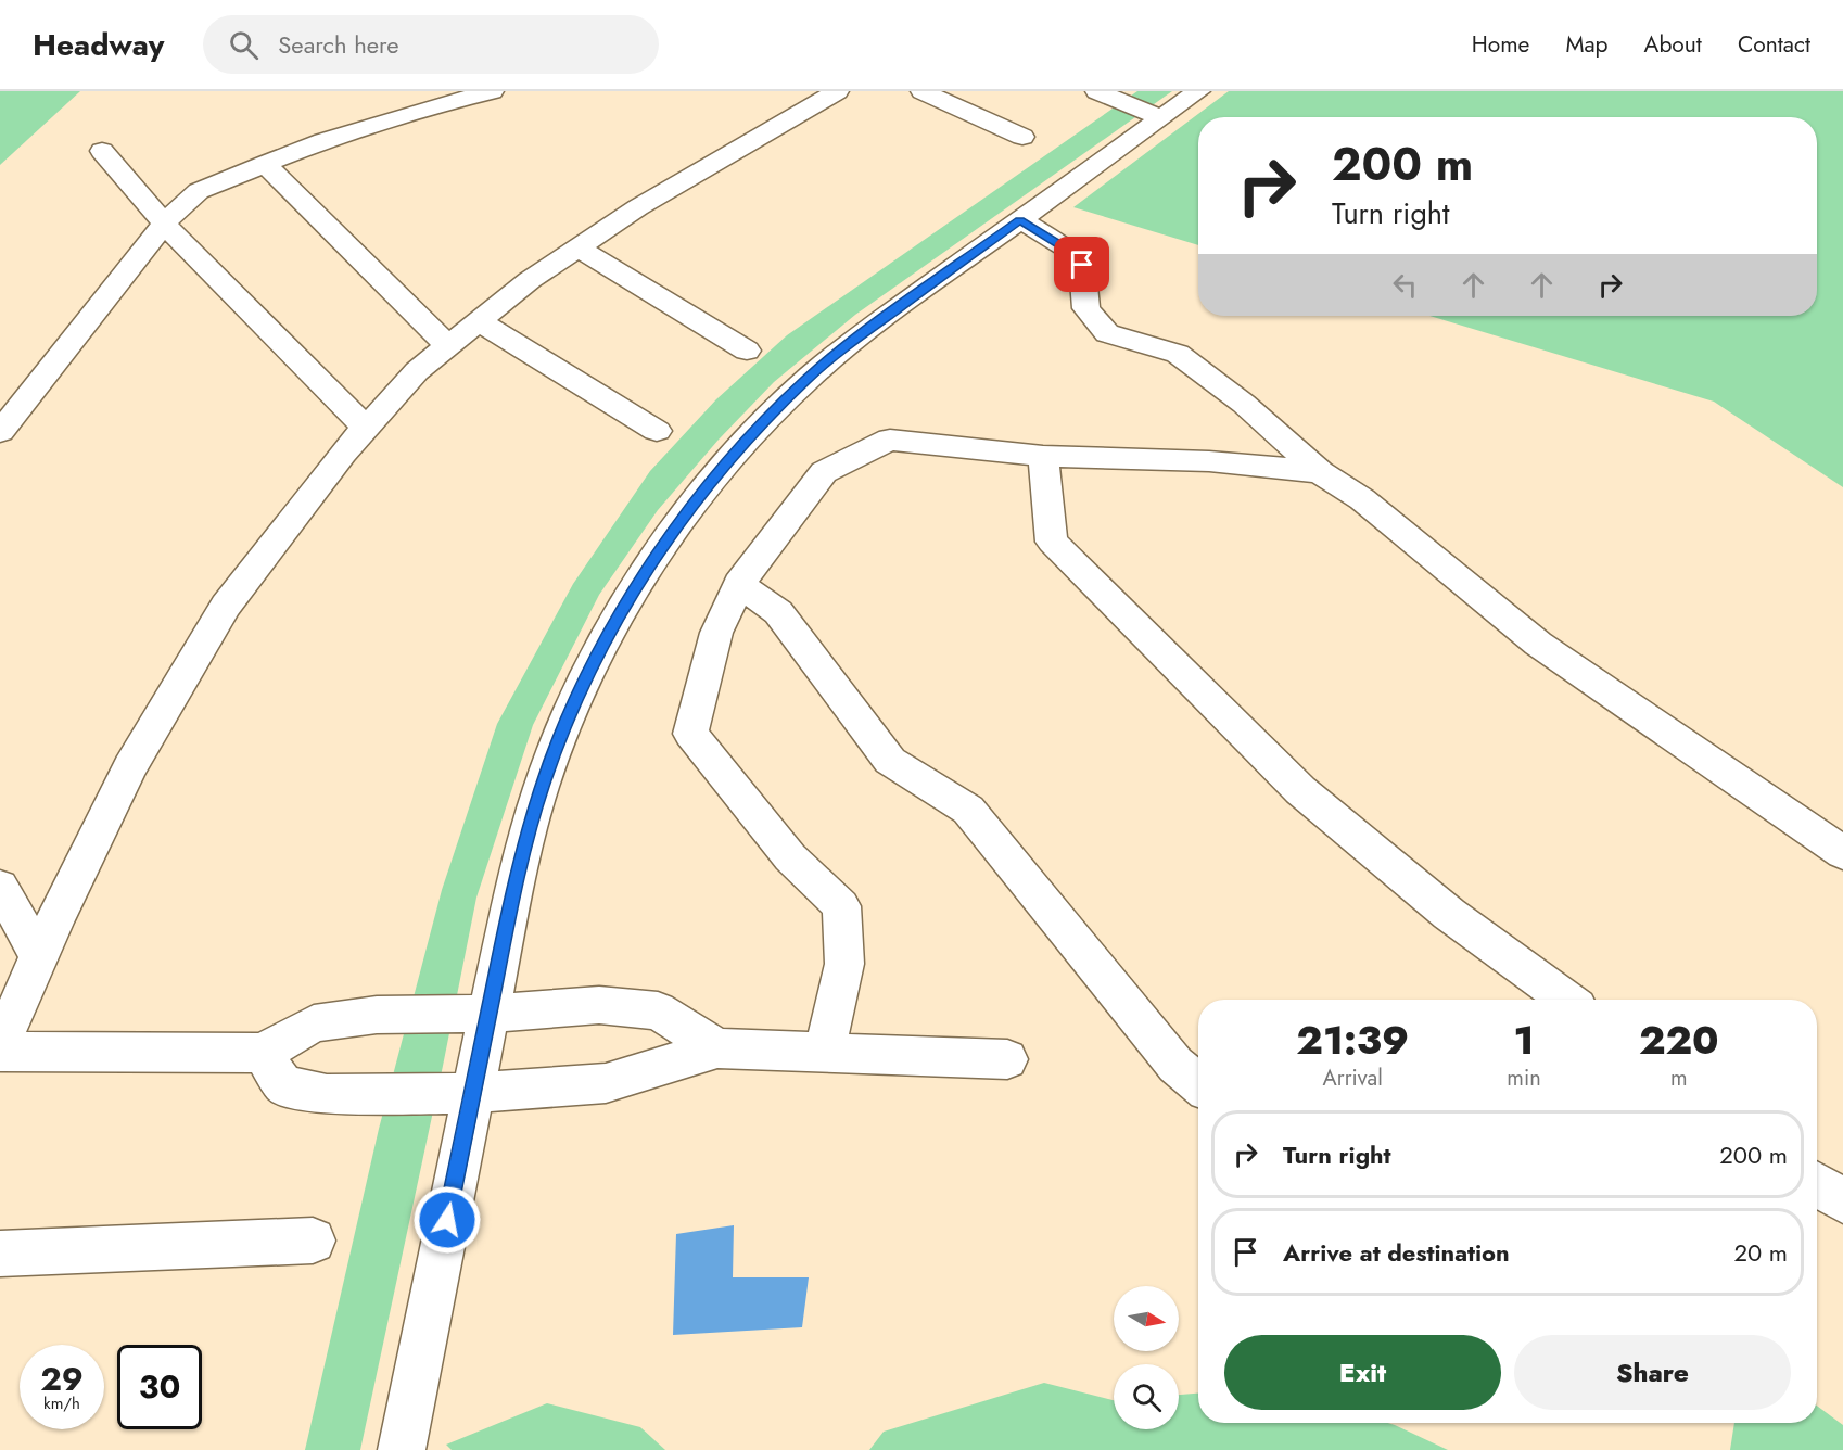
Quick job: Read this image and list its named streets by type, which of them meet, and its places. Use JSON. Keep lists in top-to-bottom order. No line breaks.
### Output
{"north":"right","page":{"header":"Headway","search":"Search here","nav":["Home","Map","About","Contact"],"turn":["200 m","Turn right"],"eta":["21:39","Arrival","1","min","220","m"],"list":[{"name":"Turn right","value":"200 m"},{"name":"Arrive at destination","value":"20 m"}],"buttons":["Exit","Share"],"speed":"29 km/h","limit":"30"}}
